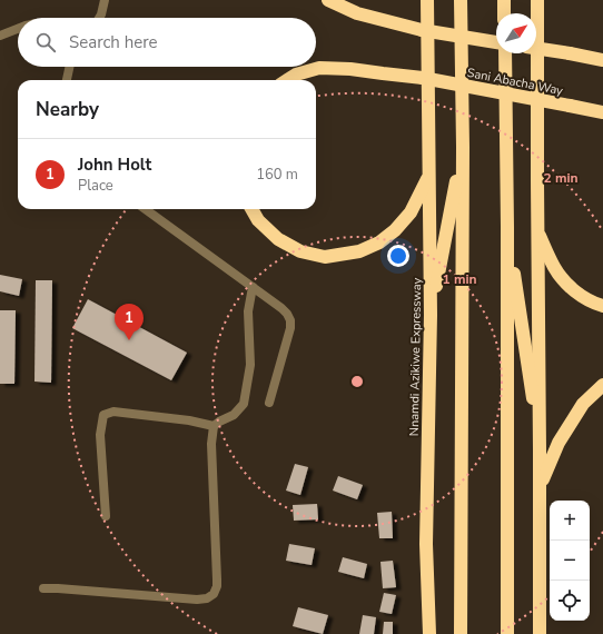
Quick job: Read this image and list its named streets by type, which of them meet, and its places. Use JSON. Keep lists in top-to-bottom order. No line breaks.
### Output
{"streets":{"highway":["Sani Abacha Way","Nnamdi Azikiwe Expressway"]},"north":"top right","page":{"search":"Search here","heading":"Nearby","list":[{"mark":"1","name":"John Holt","note":"Place","value":"160 m"}],"pins":"1","map_buttons":["+","−"]},"rings":["2 min","1 min"]}
